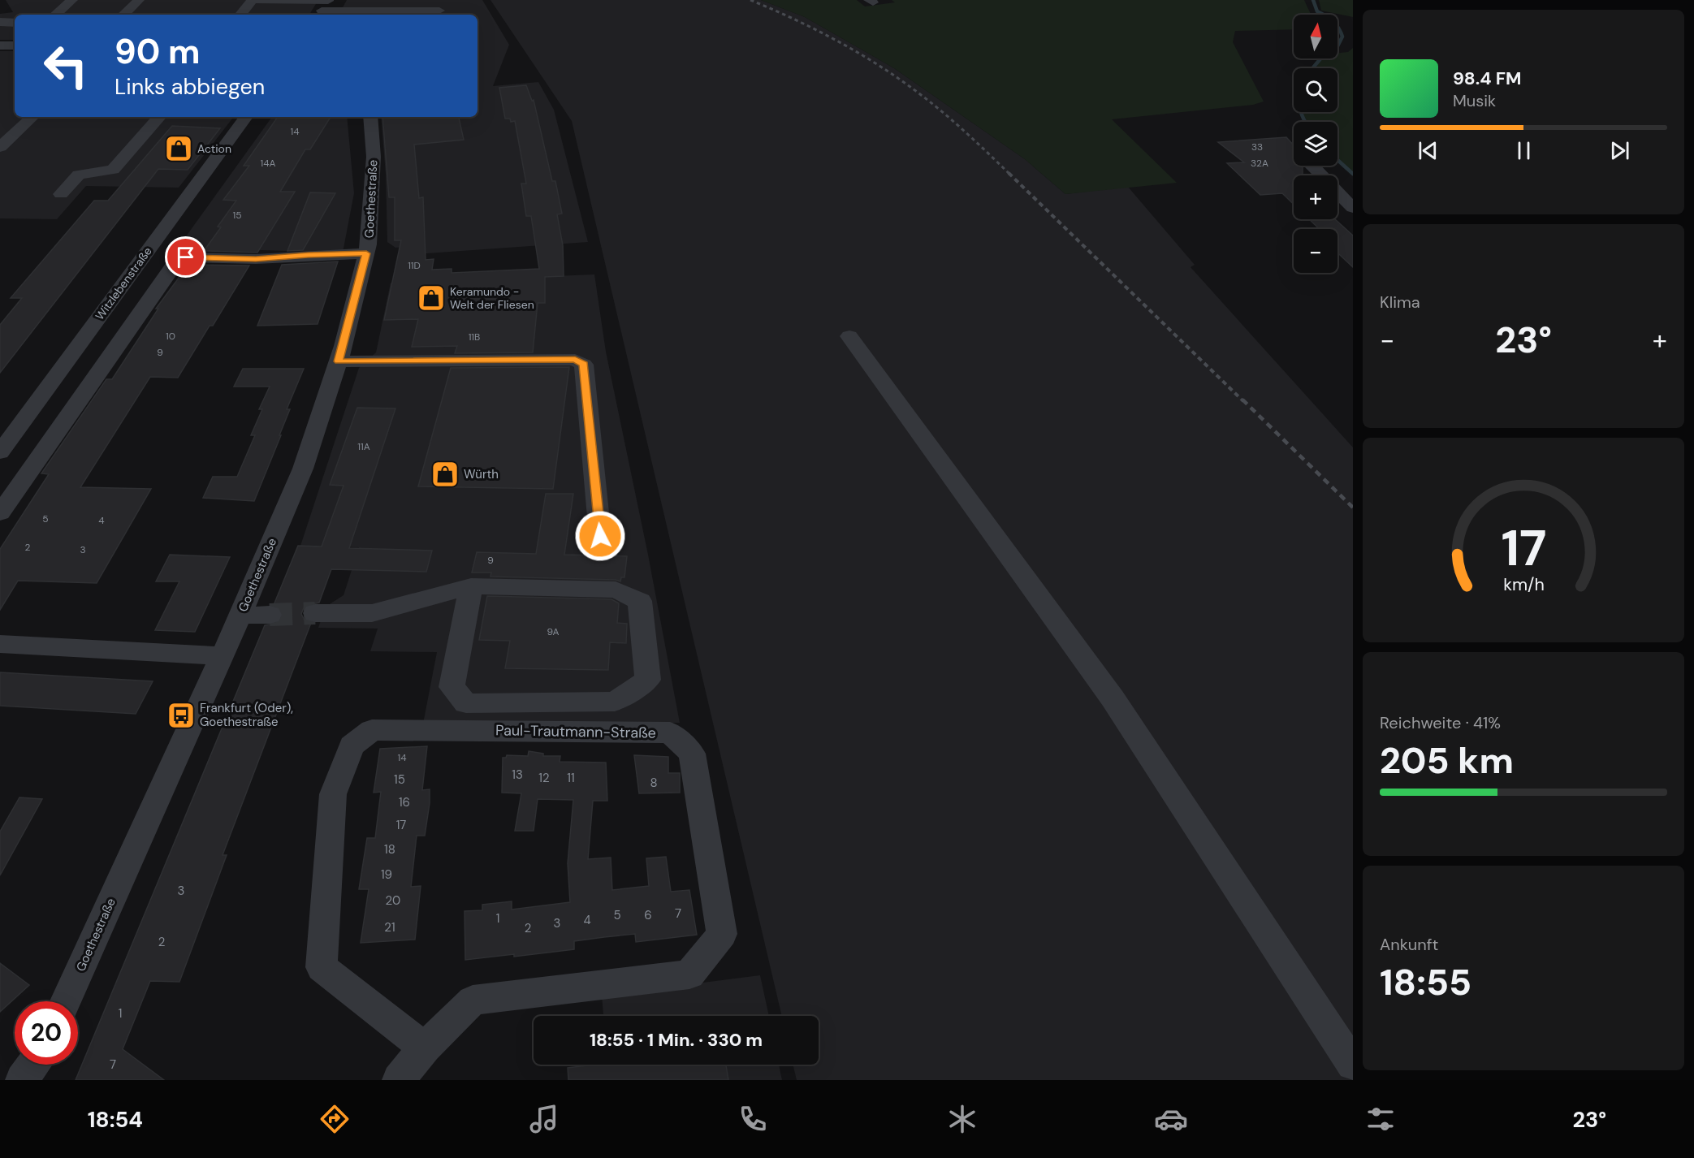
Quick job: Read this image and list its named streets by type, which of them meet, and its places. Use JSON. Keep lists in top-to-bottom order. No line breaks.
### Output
{"streets":{"street":["Goethestraße","Witzlebenstraße","Paul-Trautmann-Straße"]},"places":{"shop":["Action","Keramundo - Welt der Fliesen","Würth"],"bus stop":["Frankfurt (Oder), Goethestraße"]},"house_numbers":["14","33","14A","32A","15","11D","10","11B","9","11A","5","4","2","3","9","9A","14","13","12","11","15","8","16","17","18","19","3","20","7","5","6","1","4","3","21","2","2","1","7"],"north":"top","page":{"map_buttons":["+","−"],"turn":["90 m","Links abbiegen"],"song":["98.4 FM","Musik"],"tile":["Klima",["Reichweite · 41%","205 km"],["Ankunft","18:55"]],"heat":["−","23°","+"],"limit":"20","trip":"18:55 · 1 Min. · 330 m","tabs":["18:54","23°"],"gauge":["17","km/h"]}}
